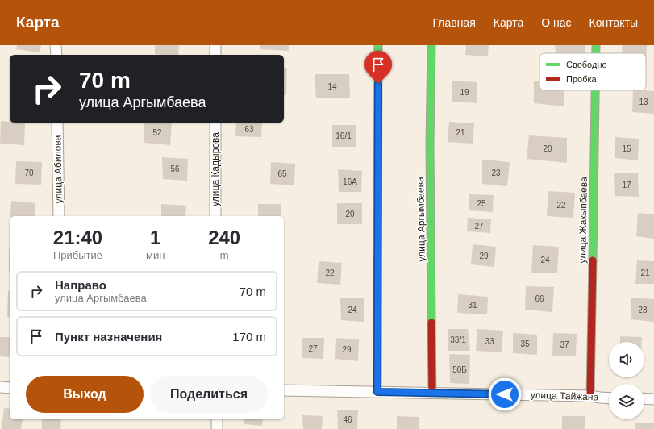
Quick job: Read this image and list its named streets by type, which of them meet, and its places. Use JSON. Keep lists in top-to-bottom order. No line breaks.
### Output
{"streets":{"street":["улица Абилова","улица Кадырова","улица Аргымбаева","улица Жакыпбаева","улица Тайжана"]},"crossings":[["улица Аргымбаева","улица Тайжана"],["улица Жакыпбаева","улица Тайжана"]],"house_numbers":["14","19","13","63","52","21","16/1","20","15","56","70","23","65","16А","17","25","22","20","27","29","24","22","21","66","31","24","23","33/1","33","35","37","27","29","50Б","46"],"legend":["Свободно","Пробка"],"page":{"header":"Карта","nav":["Главная","Карта","О нас","Контакты"],"turn":["70 m","улица Аргымбаева"],"eta":["21:40","Прибытие","1","мин","240","m"],"list":[{"name":"Направо","note":"улица Аргымбаева","value":"70 m"},{"name":"Пункт назначения","value":"170 m"}],"buttons":["Выход","Поделиться"]}}
